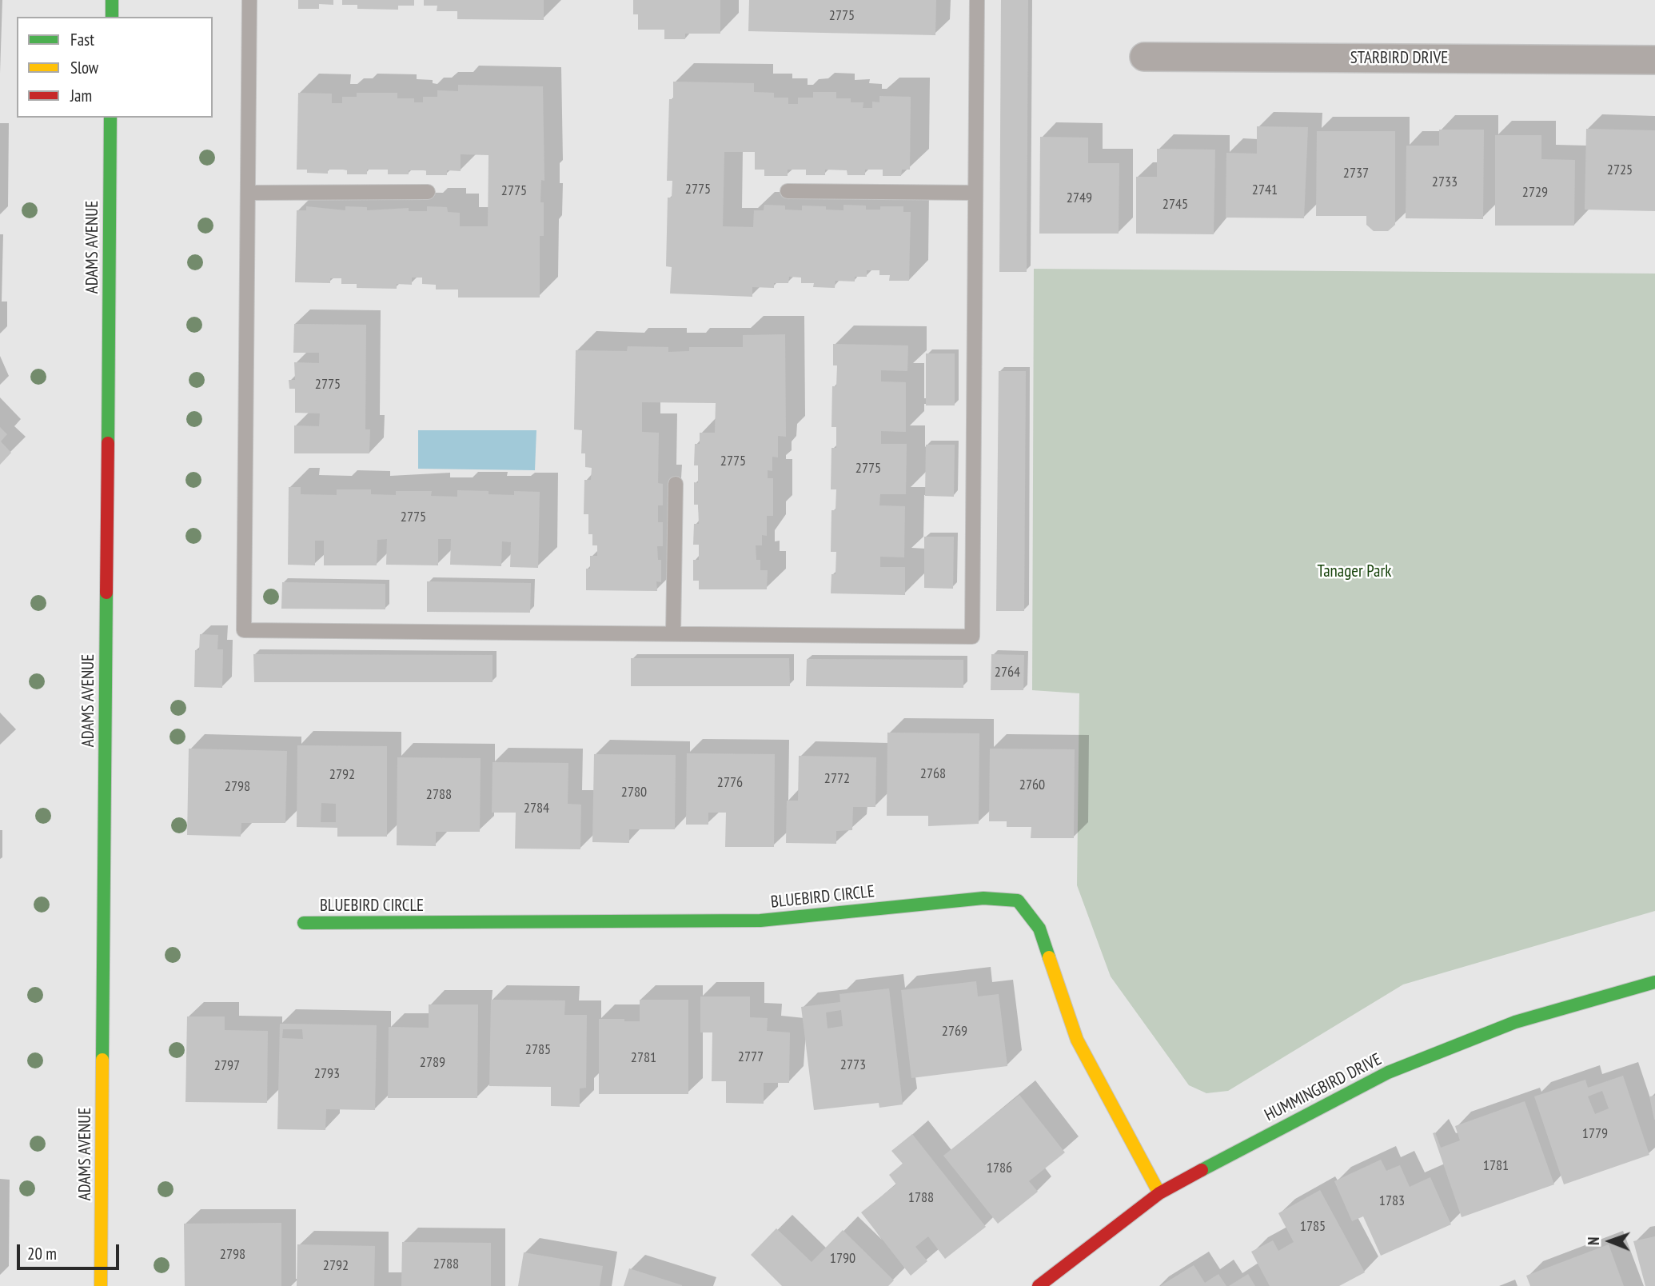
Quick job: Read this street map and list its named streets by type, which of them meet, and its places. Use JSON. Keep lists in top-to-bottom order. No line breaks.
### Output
{"streets":{"street":["STARBIRD DRIVE","ADAMS AVENUE","BLUEBIRD CIRCLE","HUMMINGBIRD DRIVE"]},"crossings":[["BLUEBIRD CIRCLE","HUMMINGBIRD DRIVE"]],"parks":["Tanager Park"],"house_numbers":["2775","2725","2737","2733","2775","2741","2775","2729","2749","2745","2775","2775","2775","2775","2764","2768","2792","2772","2776","2760","2798","2780","2788","2784","2769","2785","2777","2781","2789","2773","2797","2793","1779","1781","1786","1788","1783","1785","2798","1790","2788","2792"],"legend":["Fast","Slow","Jam"],"scale_bar":"20 m","north":"left"}
